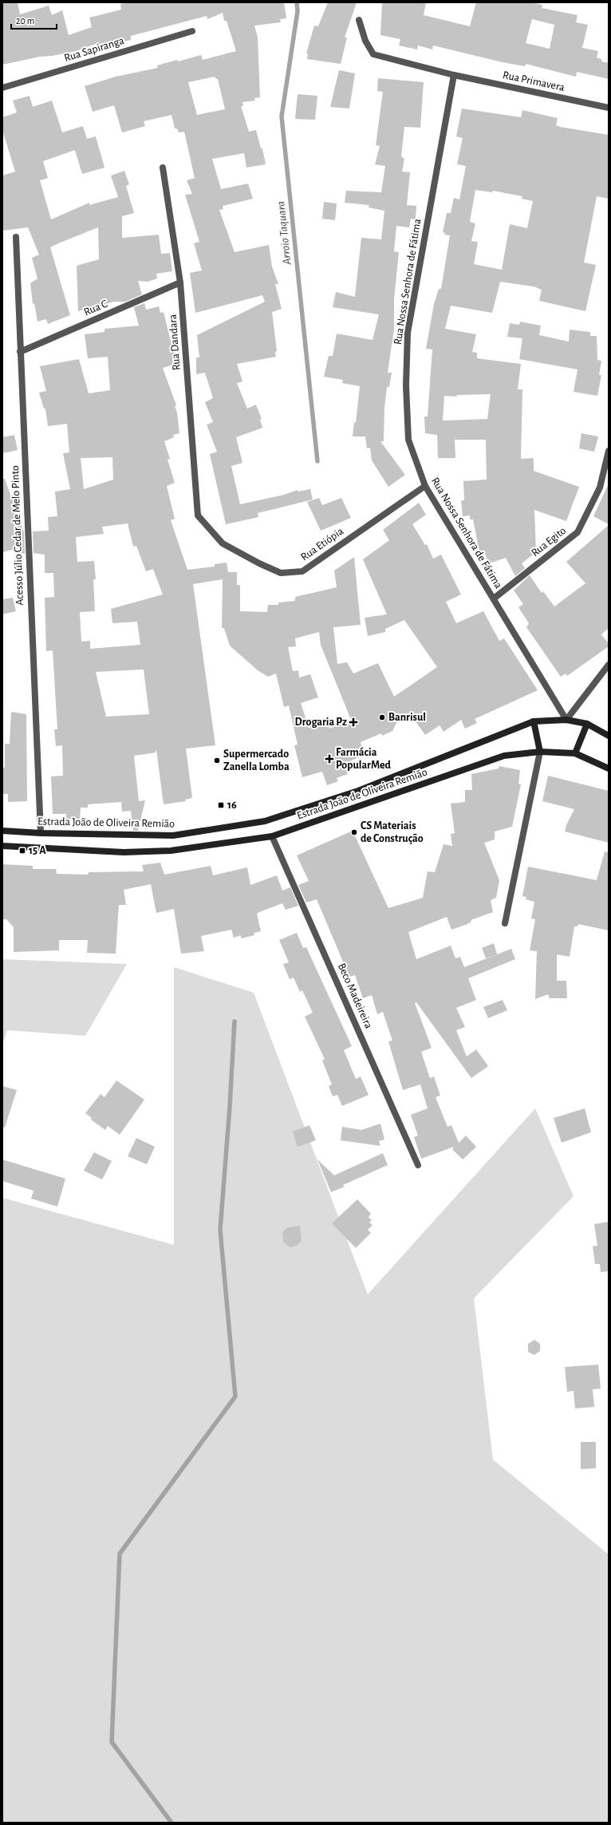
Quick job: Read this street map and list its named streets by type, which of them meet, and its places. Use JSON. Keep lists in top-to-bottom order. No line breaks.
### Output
{"streets":{"main road":["Estrada João de Oliveira Remião"],"street":["Rua Sapiranga","Rua Primavera","Rua Nossa Senhora de Fátima","Rua C","Rua Dandara","Acesso Júlio Cedar de Melo Pinto","Rua Egito","Rua Etiópia","Beco Madeireira"]},"crossings":[["Rua Primavera","Rua Nossa Senhora de Fátima"],["Rua Nossa Senhora de Fátima","Rua Egito"],["Rua Nossa Senhora de Fátima","Rua Etiópia"],["Rua Nossa Senhora de Fátima","Estrada João de Oliveira Remião"],["Rua C","Rua Dandara"],["Rua C","Acesso Júlio Cedar de Melo Pinto"],["Rua Dandara","Rua Etiópia"],["Acesso Júlio Cedar de Melo Pinto","Estrada João de Oliveira Remião"],["Estrada João de Oliveira Remião","Beco Madeireira"]],"water":["Arroio Taquara"],"places":{"other":["Banrisul","Supermercado Zanella Lomba","CS Materiais de Construção"],"health":["Drogaria Pz","Farmácia PopularMed"],"transit":["16","15 A"]},"scale_bar":"20 m"}
